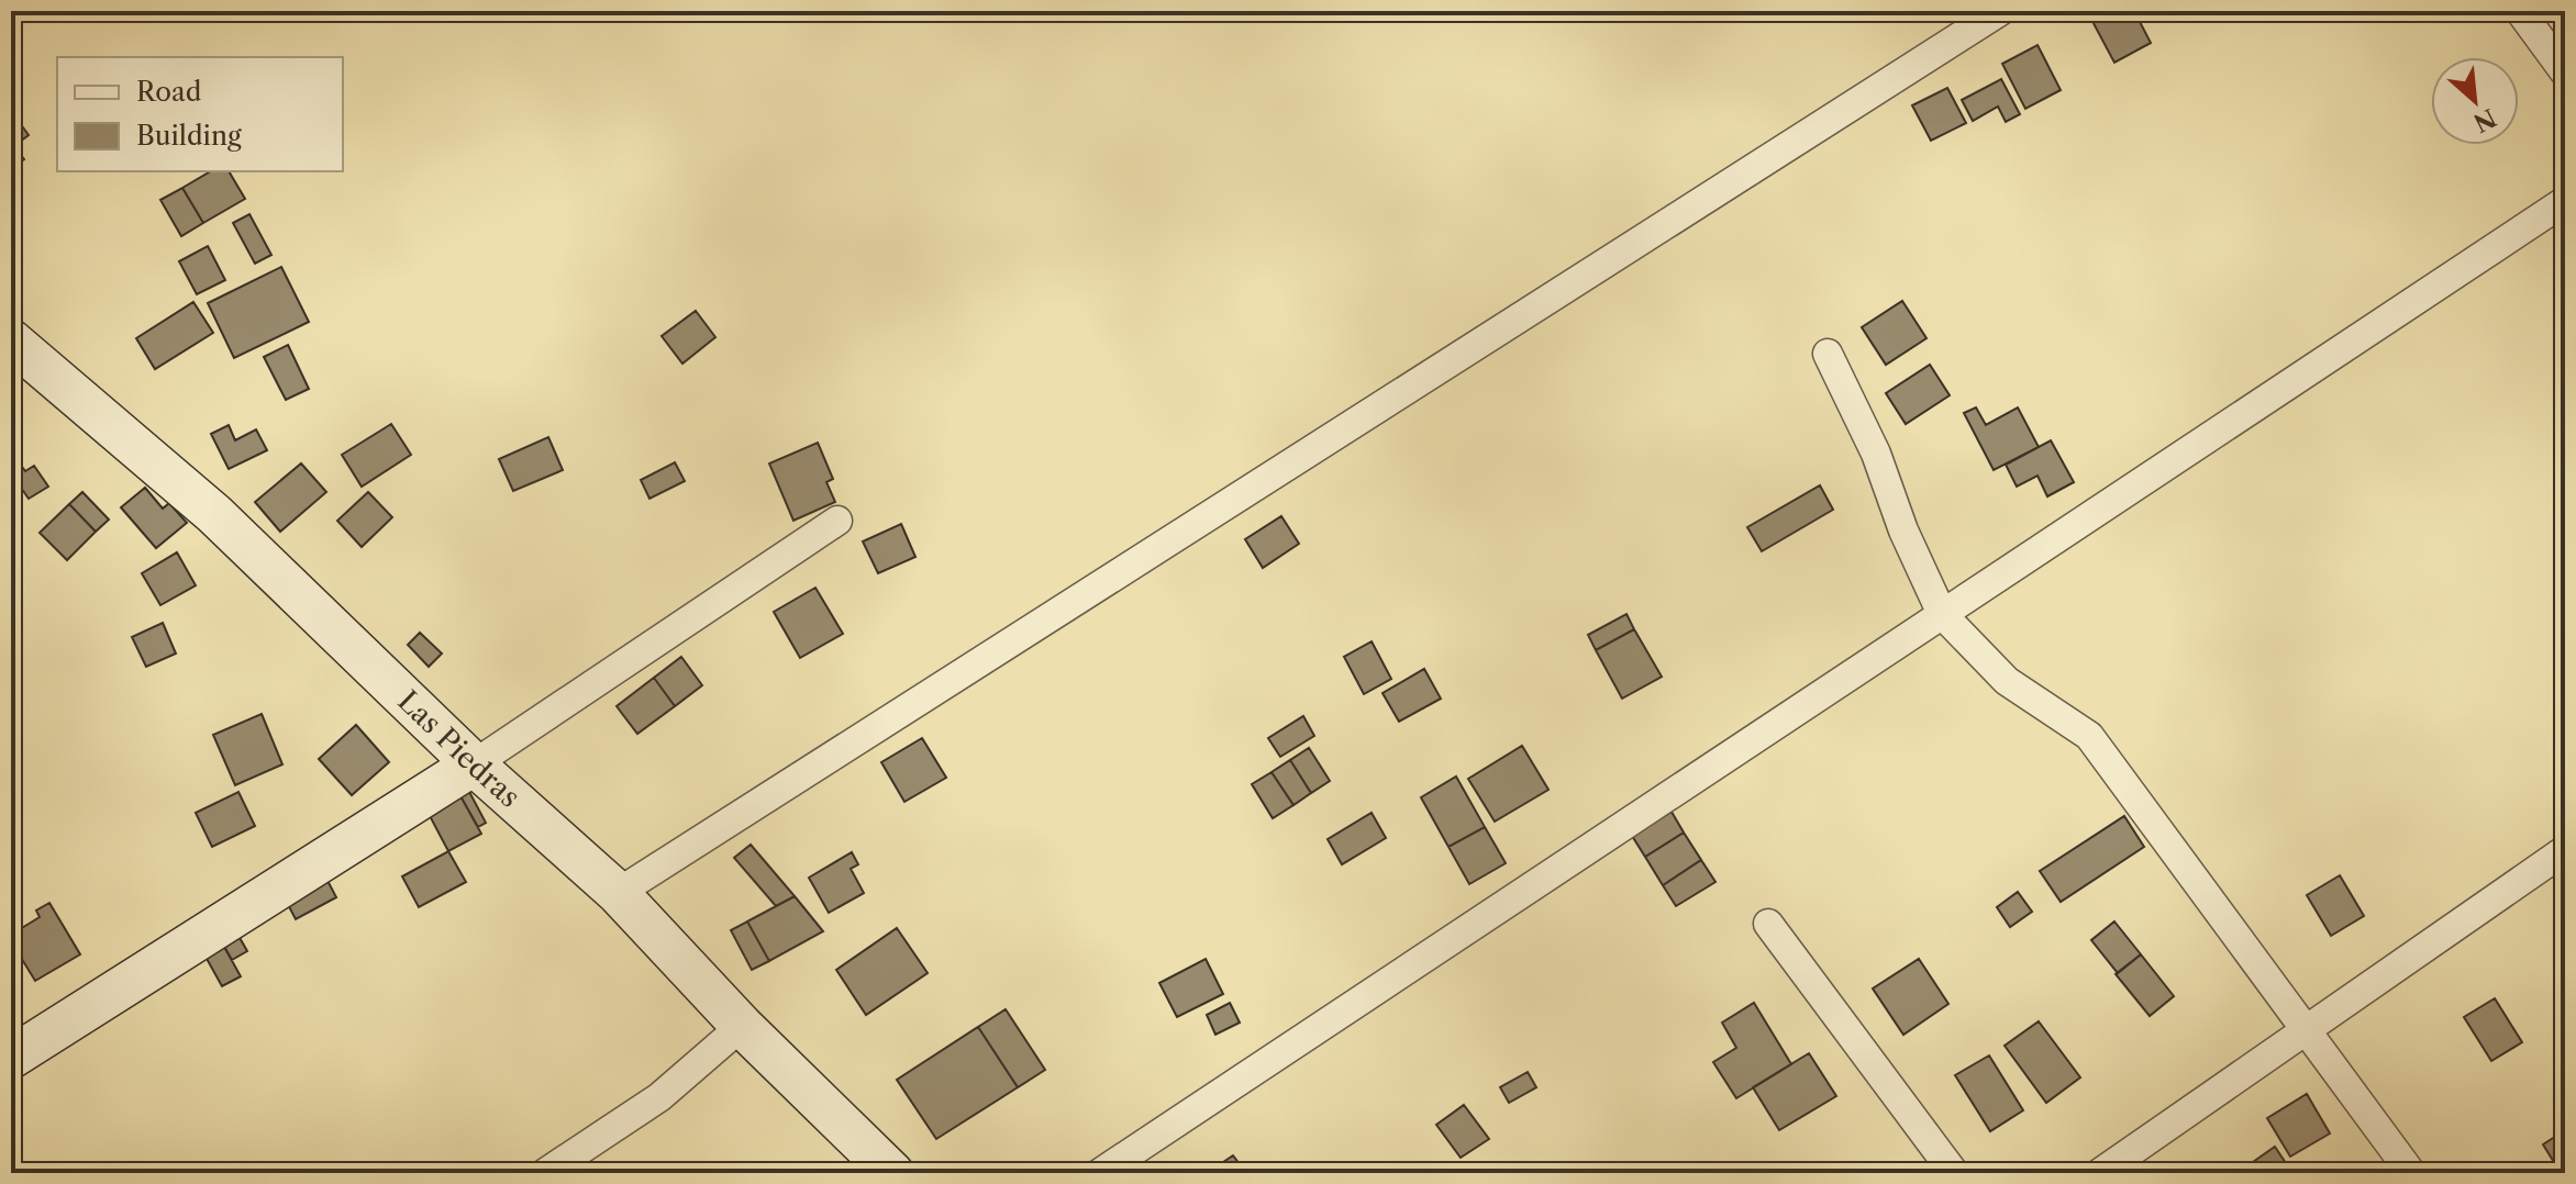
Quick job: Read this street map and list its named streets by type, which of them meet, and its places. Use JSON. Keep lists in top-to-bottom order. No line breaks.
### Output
{"streets":{"street":["Las Piedras"]},"legend":["Road","Building"],"north":"bottom right"}
